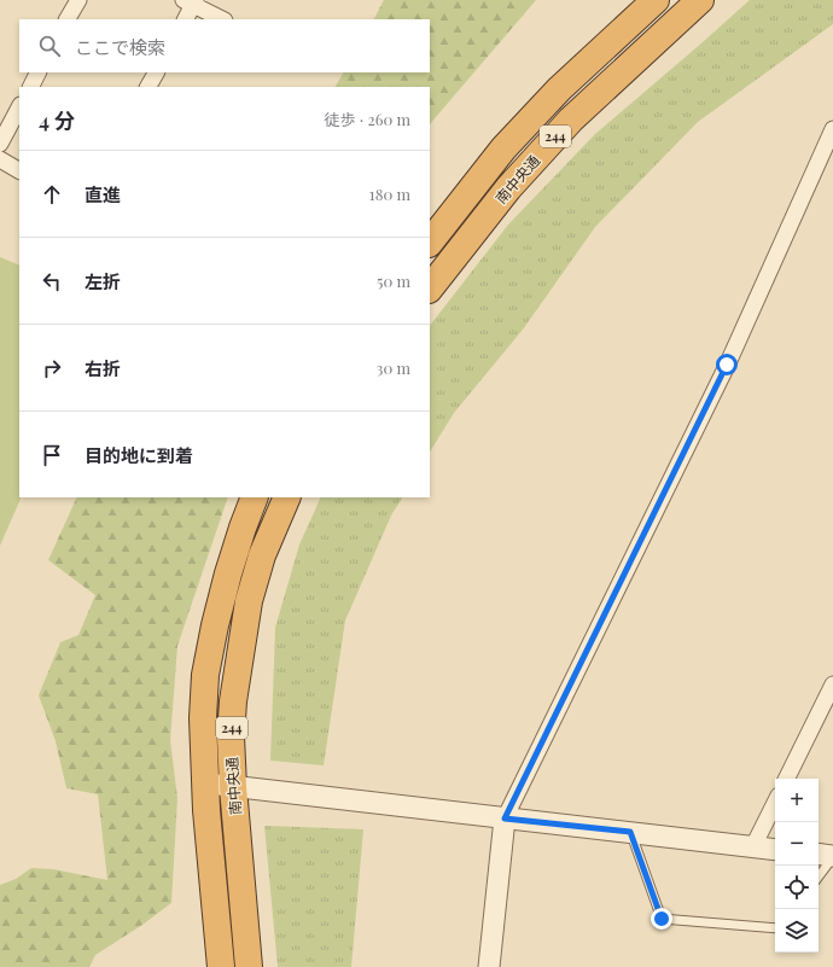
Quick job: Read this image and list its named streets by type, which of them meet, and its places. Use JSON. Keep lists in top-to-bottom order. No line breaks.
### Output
{"streets":{"highway":["244","南中央通"]},"page":{"search":"ここで検索","heading":["4 分","徒歩 · 260 m"],"list":[["直進","180 m"],["左折","50 m"],["右折","30 m"],"目的地に到着"],"map_buttons":["+","−"]}}
